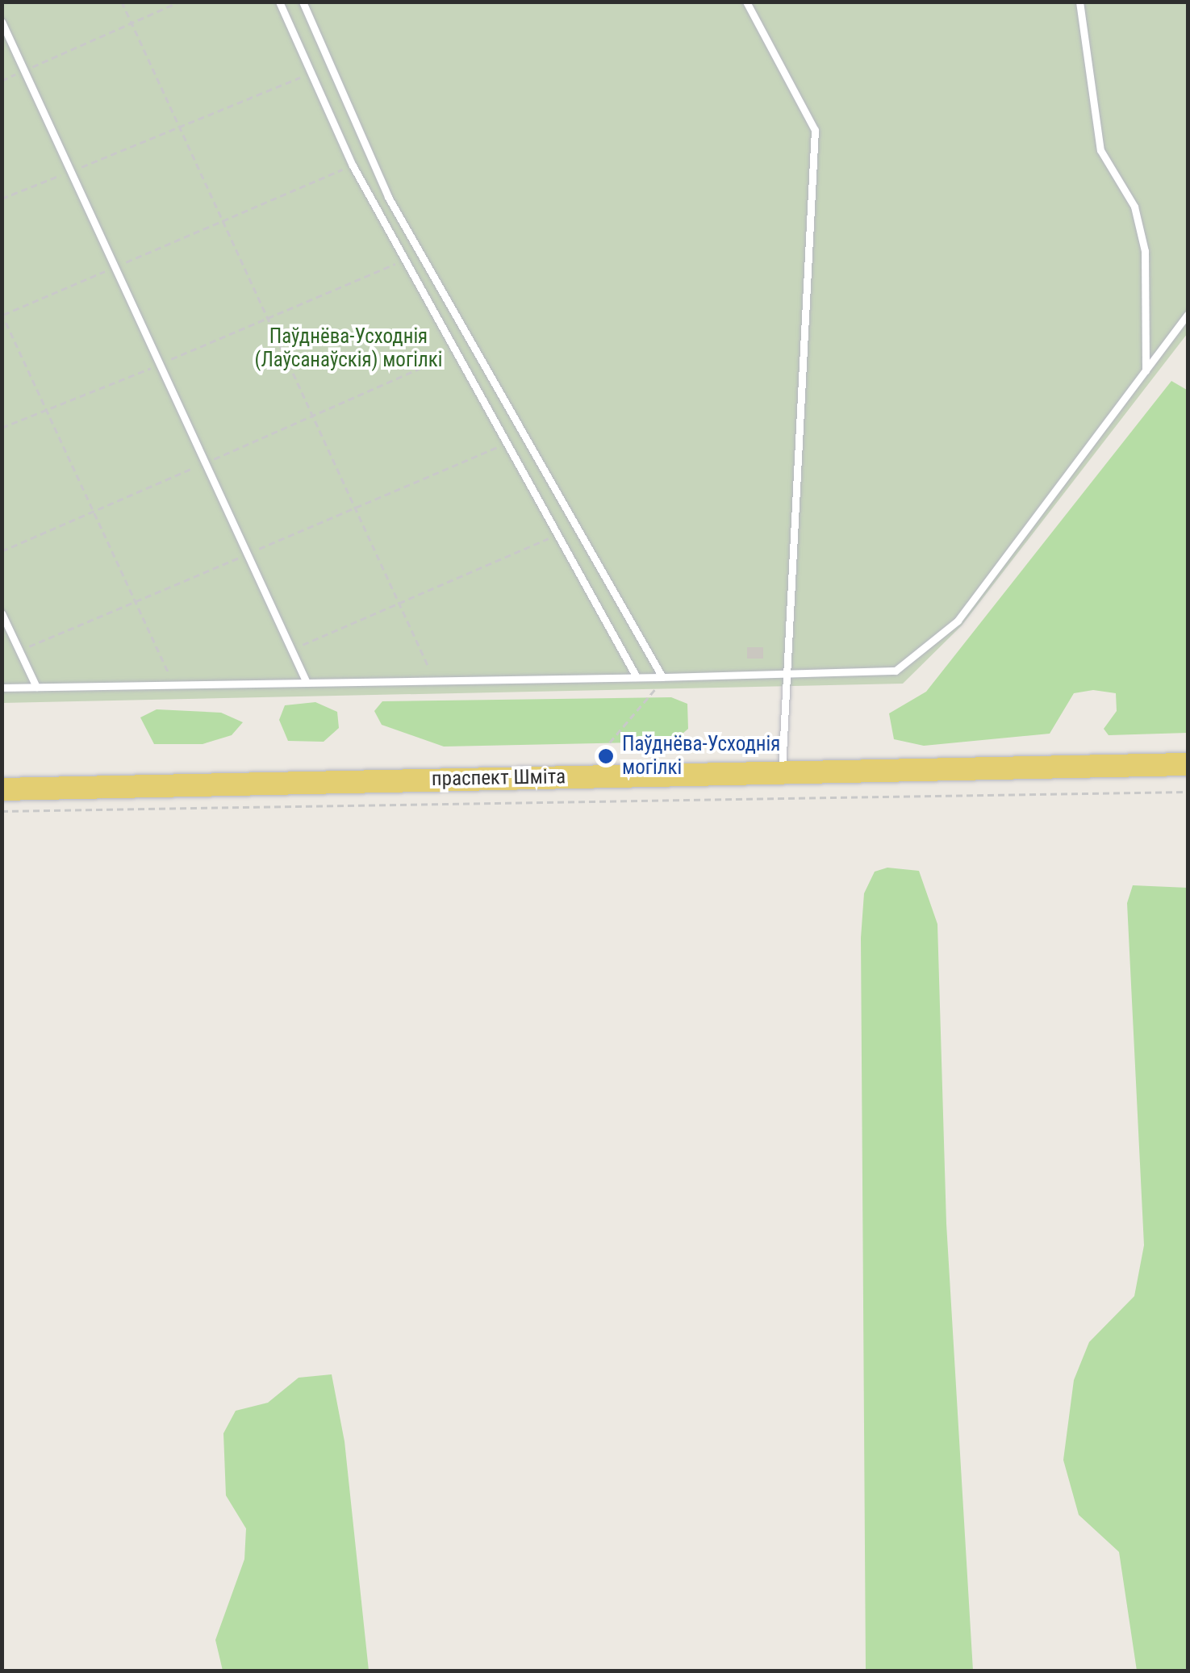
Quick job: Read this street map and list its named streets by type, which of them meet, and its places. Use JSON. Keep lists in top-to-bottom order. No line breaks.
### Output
{"streets":{"main road":["праспект Шміта"]},"parks":["Паўднёва-Усходнія (Лаўсанаўскія) могілкі"],"places":["Паўднёва-Усходнія могілкі"]}
